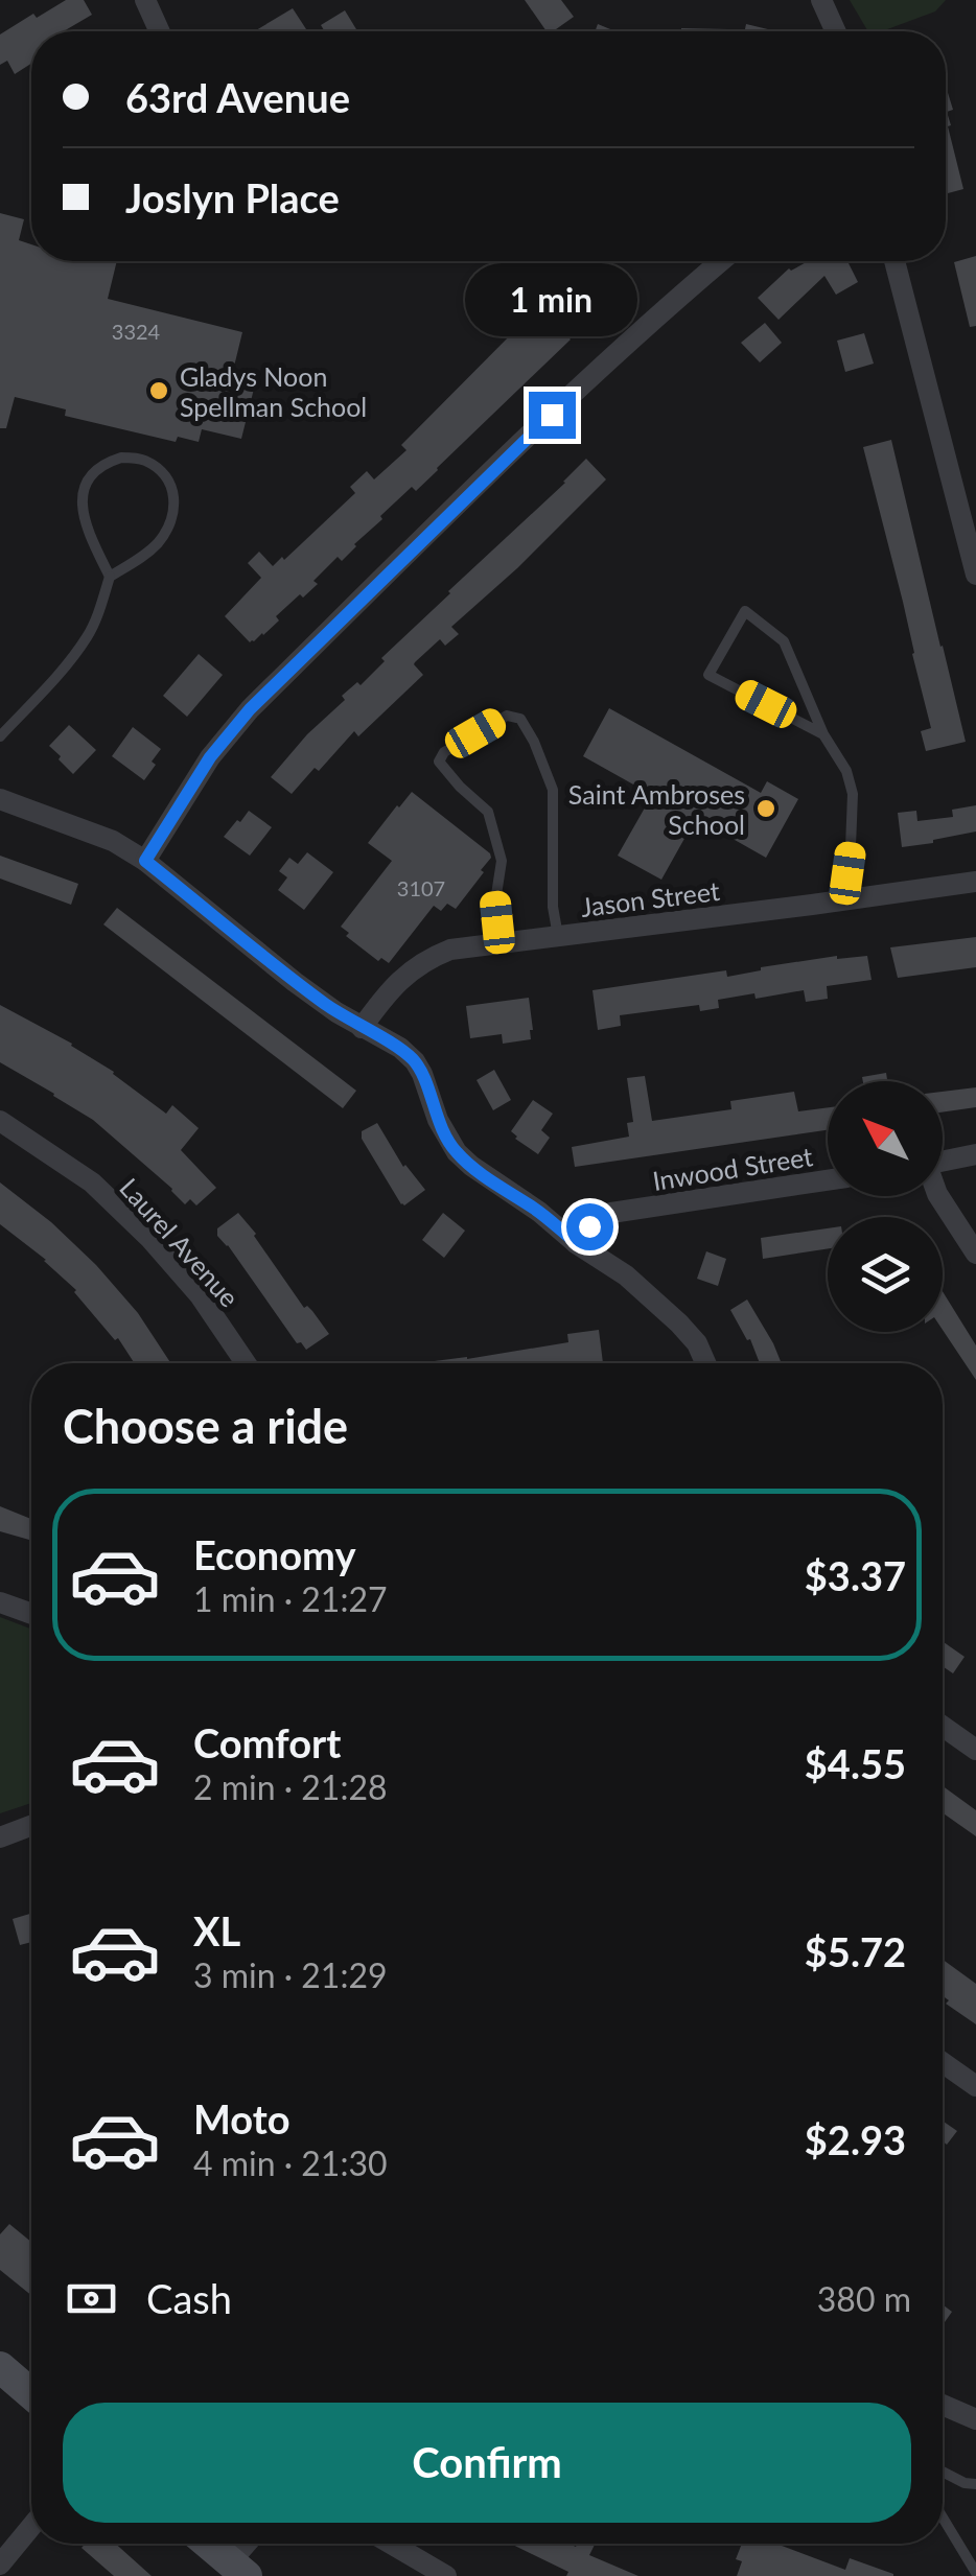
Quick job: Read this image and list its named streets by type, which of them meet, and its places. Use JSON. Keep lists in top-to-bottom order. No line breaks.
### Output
{"streets":{"street":["Jason Street","Inwood Street","Laurel Avenue"]},"places":["Gladys Noon Spellman School","Saint Ambroses School"],"house_numbers":["3324","3107"],"north":"top left","page":{"banner":["63rd Avenue","Joslyn Place"],"bubble":"1 min","heading":"Choose a ride","list":[{"name":"Economy","note":"1 min · 21:27","value":"$3.37"},{"name":"Comfort","note":"2 min · 21:28","value":"$4.55"},{"name":"XL","note":"3 min · 21:29","value":"$5.72"},{"name":"Moto","note":"4 min · 21:30","value":"$2.93"}],"pay":["Cash","380 m"],"buttons":"Confirm"}}
